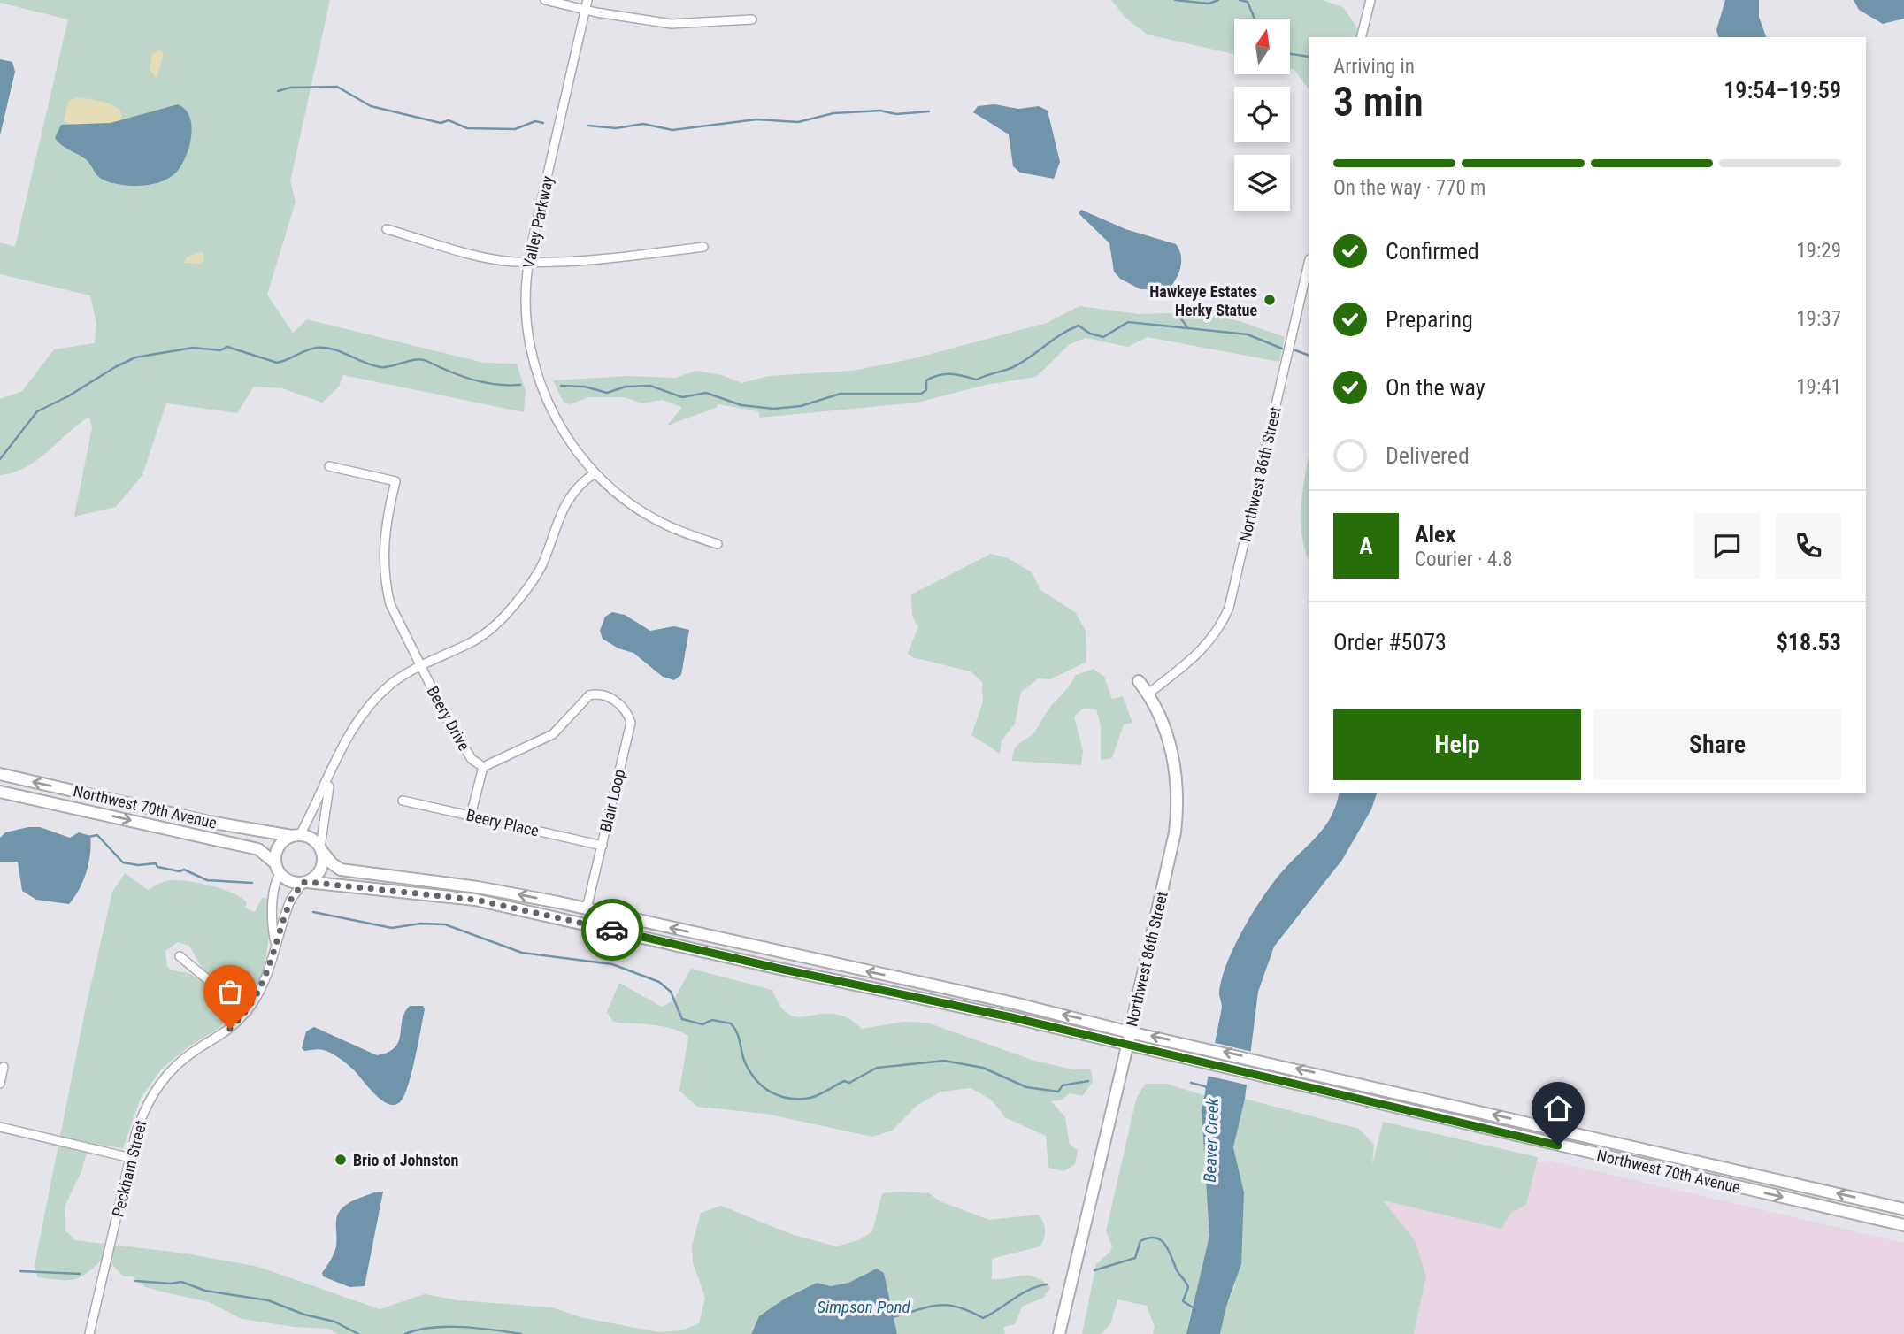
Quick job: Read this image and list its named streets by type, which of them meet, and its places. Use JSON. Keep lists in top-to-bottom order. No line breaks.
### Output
{"streets":{"main road":["Northwest 86th Street","Northwest 70th Avenue"],"street":["Valley Parkway","Beery Drive","Blair Loop","Beery Place","Peckham Street"]},"crossings":[["Northwest 86th Street","Northwest 70th Avenue"],["Beery Drive","Blair Loop"],["Blair Loop","Northwest 70th Avenue"],["Blair Loop","Beery Place"],["Northwest 70th Avenue","Peckham Street"]],"water":["Beaver Creek","Simpson Pond"],"places":["Hawkeye Estates Herky Statue","Brio of Johnston"],"north":"top","page":{"heading":["3 min","Arriving in","19:54–19:59"],"panel":["Alex","Courier · 4.8","Order #5073","$18.53"],"bar":"On the way · 770 m","list":[["Confirmed","19:29"],["Preparing","19:37"],["On the way","19:41"],"Delivered"],"round":"A","buttons":["Help","Share"]}}
